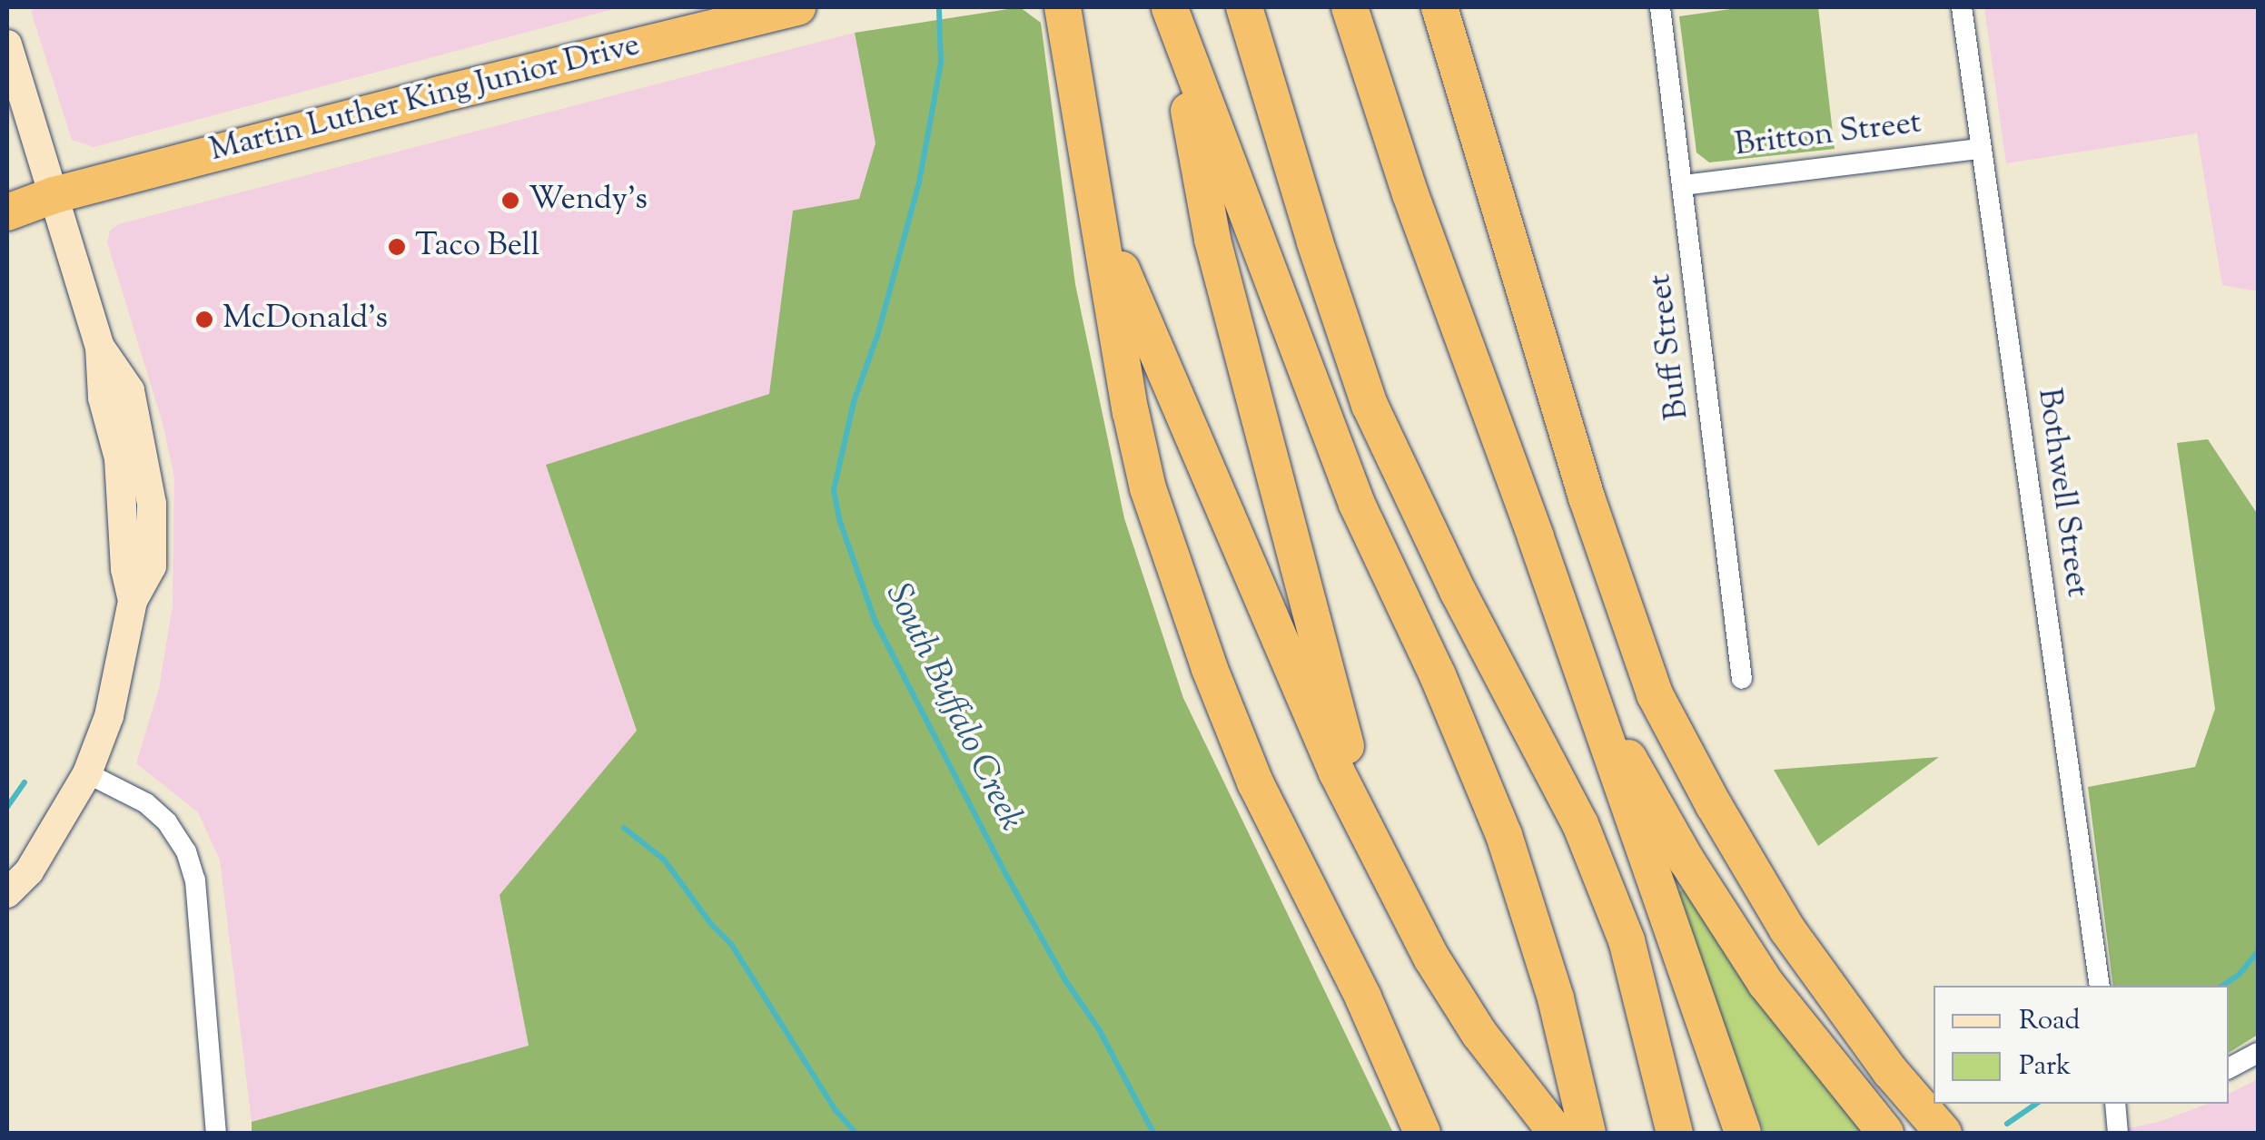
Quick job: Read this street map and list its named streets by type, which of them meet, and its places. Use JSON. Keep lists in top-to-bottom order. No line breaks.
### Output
{"streets":{"highway":["Martin Luther King Junior Drive"],"street":["Britton Street","Buff Street","Bothwell Street"]},"crossings":[["Britton Street","Buff Street"],["Britton Street","Bothwell Street"]],"water":["South Buffalo Creek"],"places":["Wendy's","Taco Bell","McDonald's"],"legend":["Road","Park"]}
